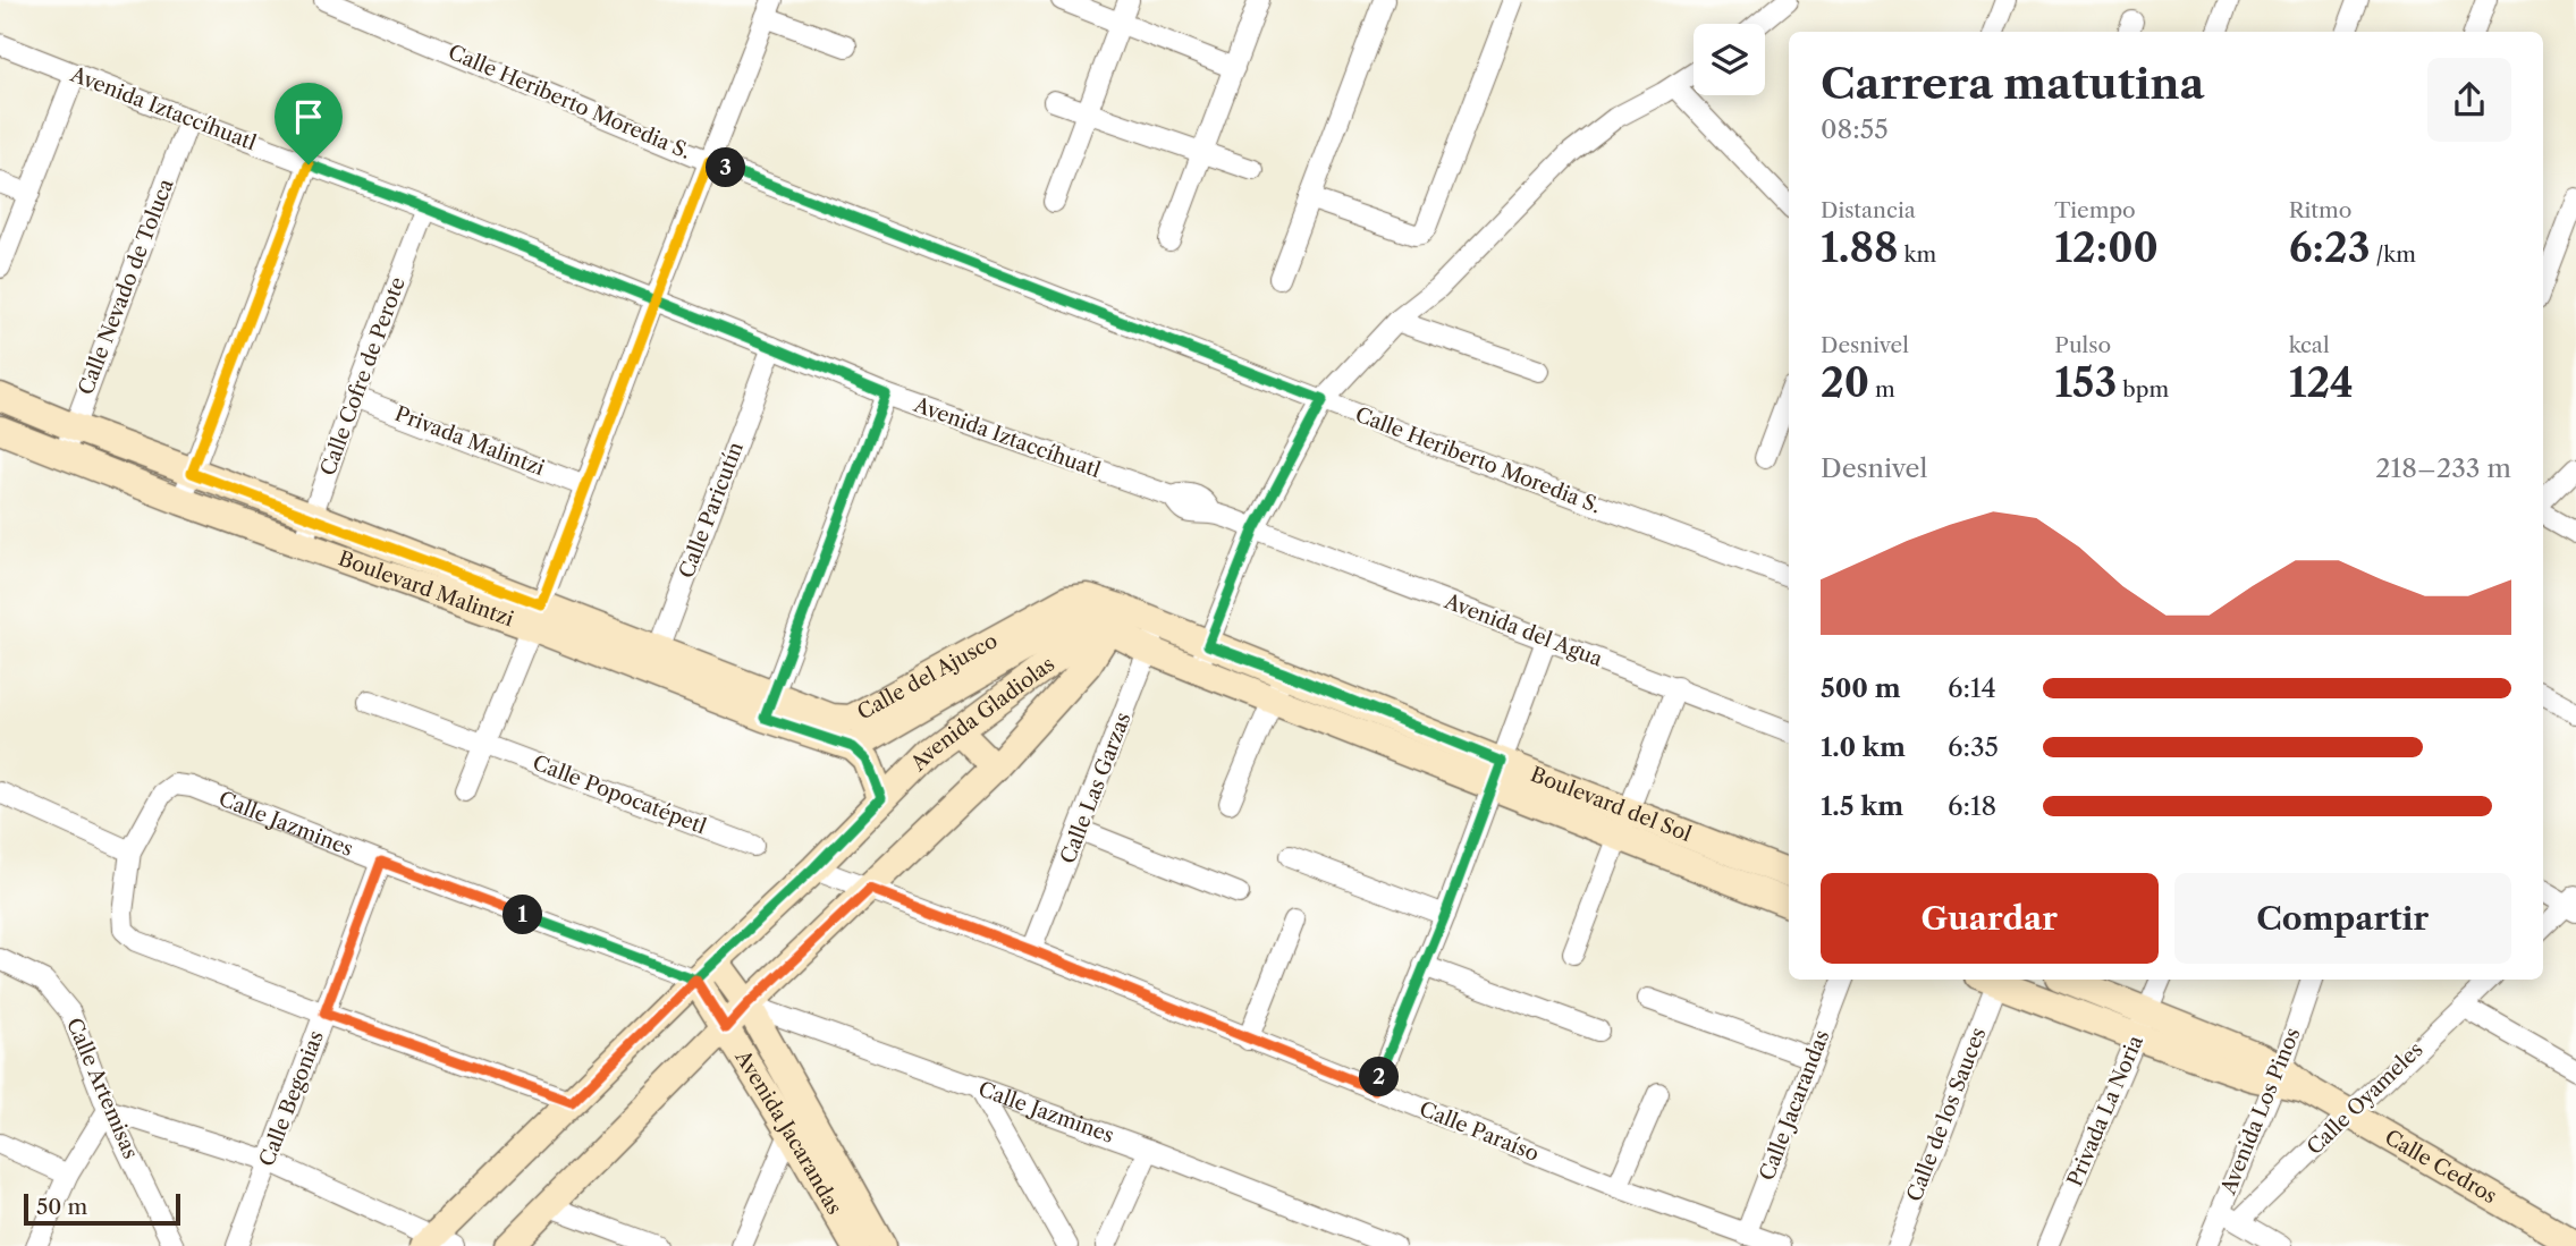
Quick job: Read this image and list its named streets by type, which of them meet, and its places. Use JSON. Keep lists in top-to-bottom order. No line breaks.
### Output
{"streets":{"street":["Calle Heriberto Moredia S.","Avenida Iztaccíhuatl","Calle Nevado de Toluca","Calle Cofre de Perote","Privada Malintzi","Calle Paricutín","Boulevard Malintzi","Avenida del Agua","Calle del Ajusco","Avenida Gladiolas","Calle Las Garzas","Calle Popocatépetl","Boulevard del Sol","Calle Jazmines","Calle Artemisas","Calle Begonias","Calle Oyameles","Calle Jacarandas","Privada La Noria","Avenida Los Pinos","Calle de los Sauces","Calle Paraíso","Avenida Jacarandas","Calle Cedros"]},"crossings":[["Avenida Iztaccíhuatl","Calle Nevado de Toluca"],["Avenida Iztaccíhuatl","Calle Cofre de Perote"],["Avenida Iztaccíhuatl","Calle Paricutín"],["Avenida Iztaccíhuatl","Avenida del Agua"],["Calle Nevado de Toluca","Boulevard Malintzi"],["Calle Cofre de Perote","Privada Malintzi"],["Calle Cofre de Perote","Boulevard Malintzi"],["Calle Paricutín","Boulevard Malintzi"],["Boulevard Malintzi","Calle del Ajusco"],["Calle del Ajusco","Avenida Gladiolas"],["Calle del Ajusco","Boulevard del Sol"],["Avenida Gladiolas","Boulevard del Sol"],["Avenida Gladiolas","Calle Jazmines"],["Avenida Gladiolas","Calle Paraíso"],["Avenida Gladiolas","Avenida Jacarandas"],["Calle Las Garzas","Boulevard del Sol"],["Calle Las Garzas","Calle Paraíso"],["Calle Jazmines","Calle Begonias"],["Calle Jazmines","Avenida Jacarandas"],["Calle Oyameles","Calle Cedros"],["Calle Jacarandas","Calle Paraíso"],["Avenida Los Pinos","Calle Cedros"]],"scale_bar":"50 m","page":{"heading":["Carrera matutina","08:55"],"pins":["3","1","2"],"stats":[["Distancia","1.88 km"],["Tiempo","12:00"],["Ritmo","6:23 /km"],["Desnivel","20 m"],["Pulso","153 bpm"],["kcal","124"]],"chart":["Desnivel","218–233 m"],"list":[{"name":"500 m","note":"6:14"},{"name":"1.0 km","note":"6:35"},{"name":"1.5 km","note":"6:18"}],"buttons":["Guardar","Compartir"],"scale":"50 m"}}
